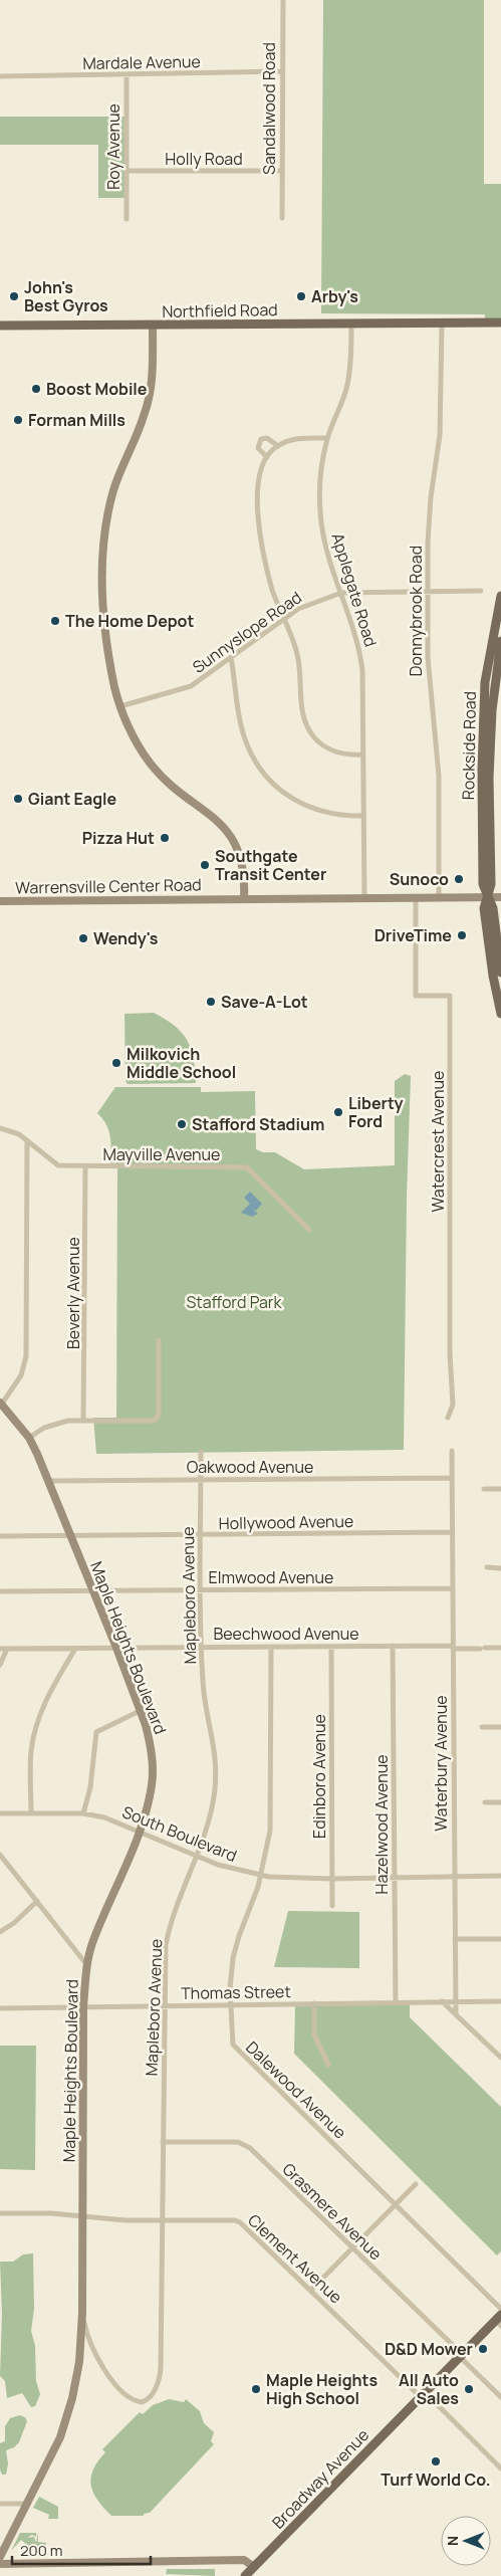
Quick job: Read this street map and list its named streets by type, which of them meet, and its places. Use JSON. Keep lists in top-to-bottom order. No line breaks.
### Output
{"streets":{"main road":["Northfield Road","Rockside Road","Broadway Avenue"],"street":["Mardale Avenue","Sandalwood Road","Roy Avenue","Holly Road","Applegate Road","Donnybrook Road","Sunnyslope Road","Warrensville Center Road","Watercrest Avenue","Mayville Avenue","Beverly Avenue","Oakwood Avenue","Hollywood Avenue","Elmwood Avenue","Mapleboro Avenue","Beechwood Avenue","Maple Heights Boulevard","Waterbury Avenue","Edinboro Avenue","Hazelwood Avenue","South Boulevard","Thomas Street","Dalewood Avenue","Grasmere Avenue","Clement Avenue"]},"crossings":[["Mardale Avenue","Sandalwood Road"],["Mardale Avenue","Roy Avenue"],["Sandalwood Road","Holly Road"],["Roy Avenue","Holly Road"],["Northfield Road","Applegate Road"],["Northfield Road","Donnybrook Road"],["Applegate Road","Sunnyslope Road"],["Applegate Road","Warrensville Center Road"],["Donnybrook Road","Sunnyslope Road"],["Donnybrook Road","Warrensville Center Road"],["Rockside Road","Warrensville Center Road"],["Warrensville Center Road","Watercrest Avenue"],["Mayville Avenue","Beverly Avenue"],["Oakwood Avenue","Mapleboro Avenue"],["Oakwood Avenue","Maple Heights Boulevard"],["Oakwood Avenue","Waterbury Avenue"],["Hollywood Avenue","Mapleboro Avenue"],["Hollywood Avenue","Maple Heights Boulevard"],["Hollywood Avenue","Waterbury Avenue"],["Elmwood Avenue","Mapleboro Avenue"],["Elmwood Avenue","Maple Heights Boulevard"],["Elmwood Avenue","Waterbury Avenue"],["Mapleboro Avenue","Beechwood Avenue"],["Mapleboro Avenue","Maple Heights Boulevard"],["Mapleboro Avenue","South Boulevard"],["Mapleboro Avenue","Thomas Street"],["Mapleboro Avenue","Grasmere Avenue"],["Mapleboro Avenue","Clement Avenue"],["Beechwood Avenue","Maple Heights Boulevard"],["Beechwood Avenue","Waterbury Avenue"],["Beechwood Avenue","Edinboro Avenue"],["Beechwood Avenue","Hazelwood Avenue"],["Beechwood Avenue","Dalewood Avenue"],["Maple Heights Boulevard","South Boulevard"],["Maple Heights Boulevard","Thomas Street"],["Maple Heights Boulevard","Clement Avenue"],["Waterbury Avenue","South Boulevard"],["Waterbury Avenue","Thomas Street"],["Edinboro Avenue","South Boulevard"],["Hazelwood Avenue","South Boulevard"],["Hazelwood Avenue","Thomas Street"],["South Boulevard","Dalewood Avenue"],["Thomas Street","Dalewood Avenue"],["Grasmere Avenue","Broadway Avenue"],["Clement Avenue","Broadway Avenue"]],"parks":["Stafford Park"],"places":["John's Best Gyros","Arby's","Boost Mobile","Forman Mills","The Home Depot","Giant Eagle","Pizza Hut","Southgate Transit Center","Sunoco","DriveTime","Wendy's","Save-A-Lot","Milkovich Middle School","Liberty Ford","Stafford Stadium","D&D Mower","Maple Heights High School","All Auto Sales","Turf World Co."],"scale_bar":"200 m","north":"left"}
